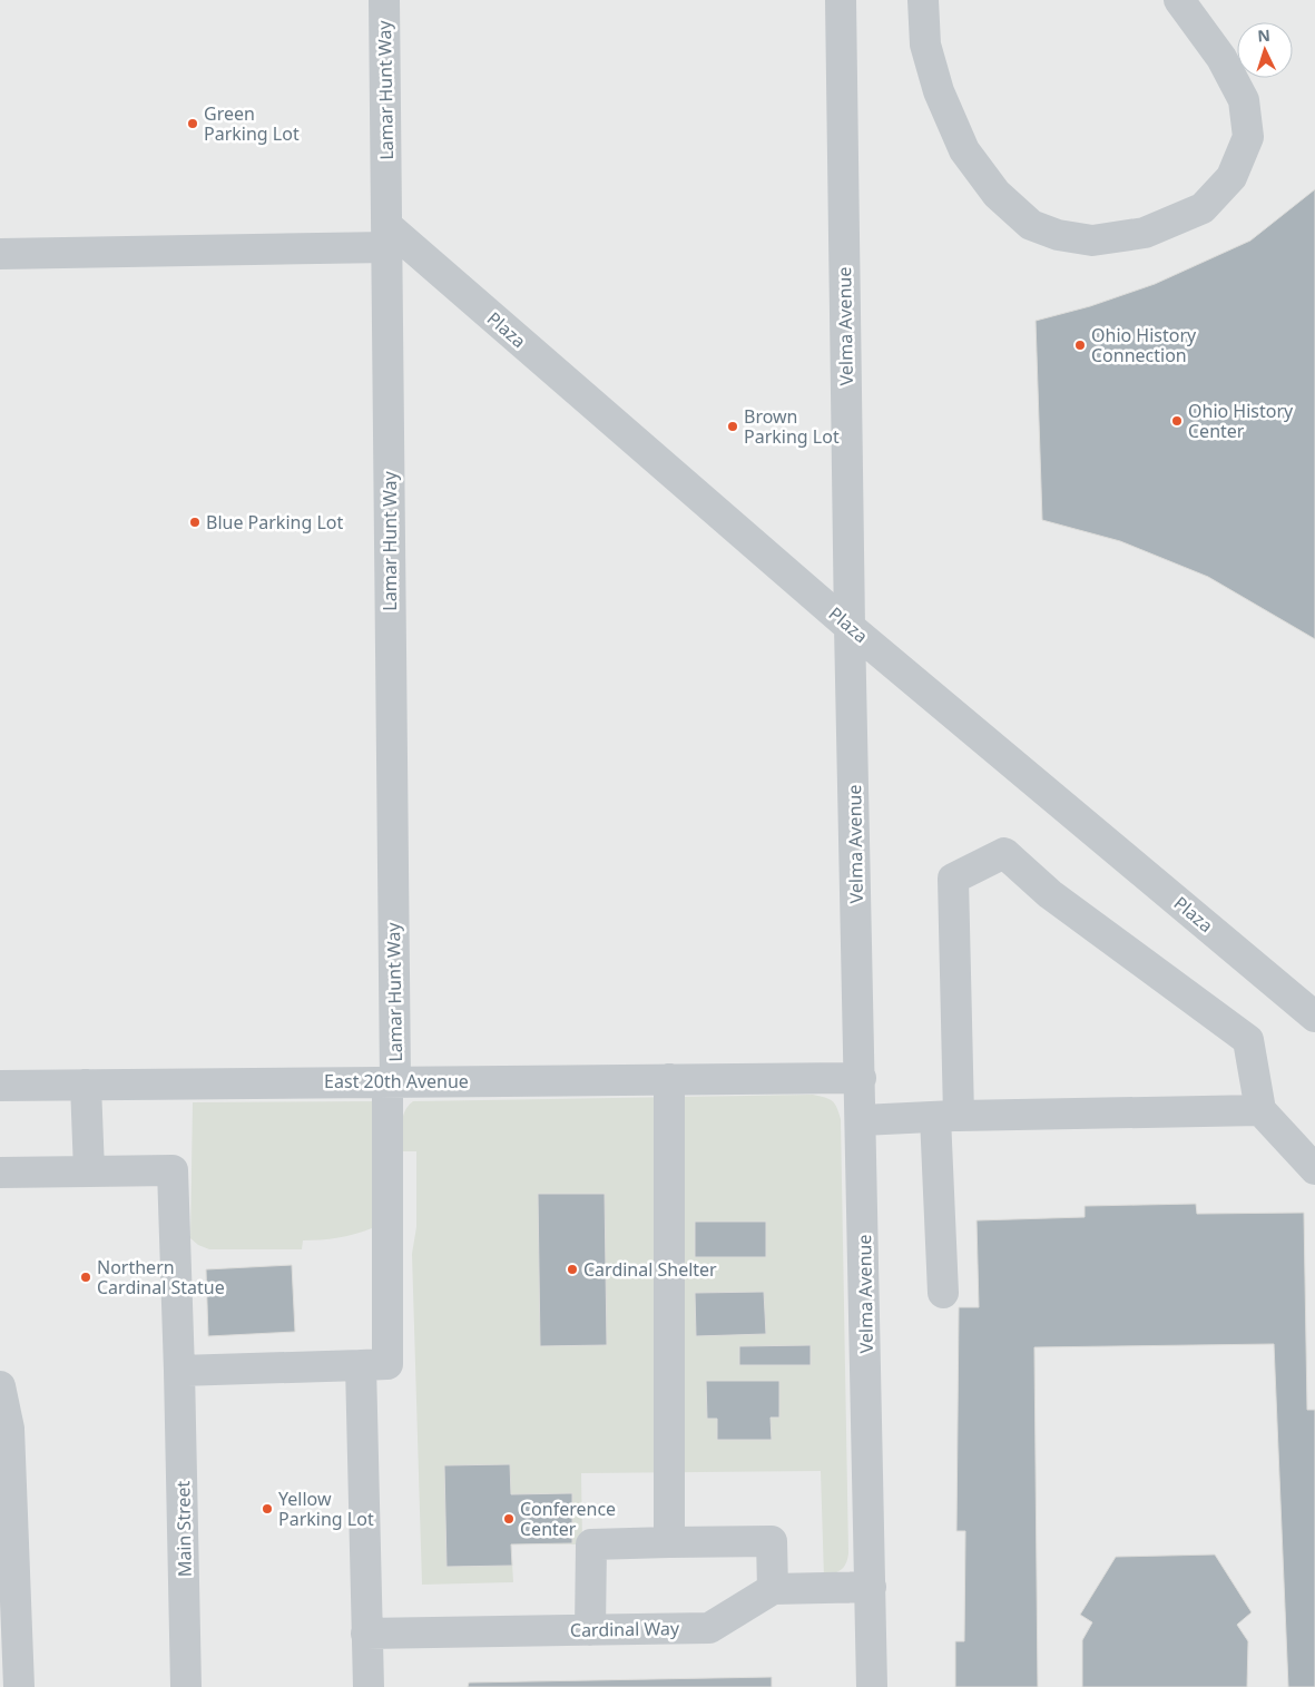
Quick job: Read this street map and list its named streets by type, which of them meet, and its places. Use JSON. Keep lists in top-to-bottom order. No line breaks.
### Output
{"streets":{"street":["Lamar Hunt Way","Velma Avenue","Plaza","East 20th Avenue","Main Street","Cardinal Way"]},"crossings":[["Lamar Hunt Way","Plaza"],["Lamar Hunt Way","East 20th Avenue"],["Velma Avenue","Plaza"],["Velma Avenue","East 20th Avenue"]],"places":["Green Parking Lot","Ohio History Connection","Ohio History Center","Brown Parking Lot","Blue Parking Lot","Cardinal Shelter","Northern Cardinal Statue","Yellow Parking Lot","Conference Center"],"north":"top"}
